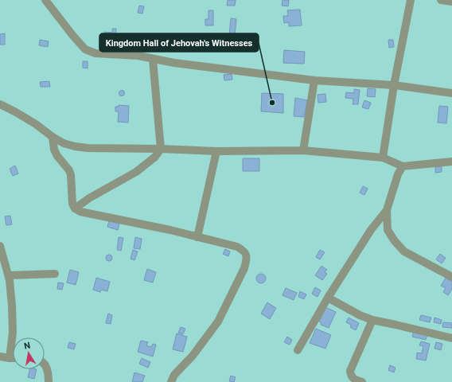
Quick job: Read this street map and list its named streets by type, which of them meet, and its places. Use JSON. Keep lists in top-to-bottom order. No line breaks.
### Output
{"places":["Kingdom Hall of Jehovah's Witnesses"],"north":"top"}
